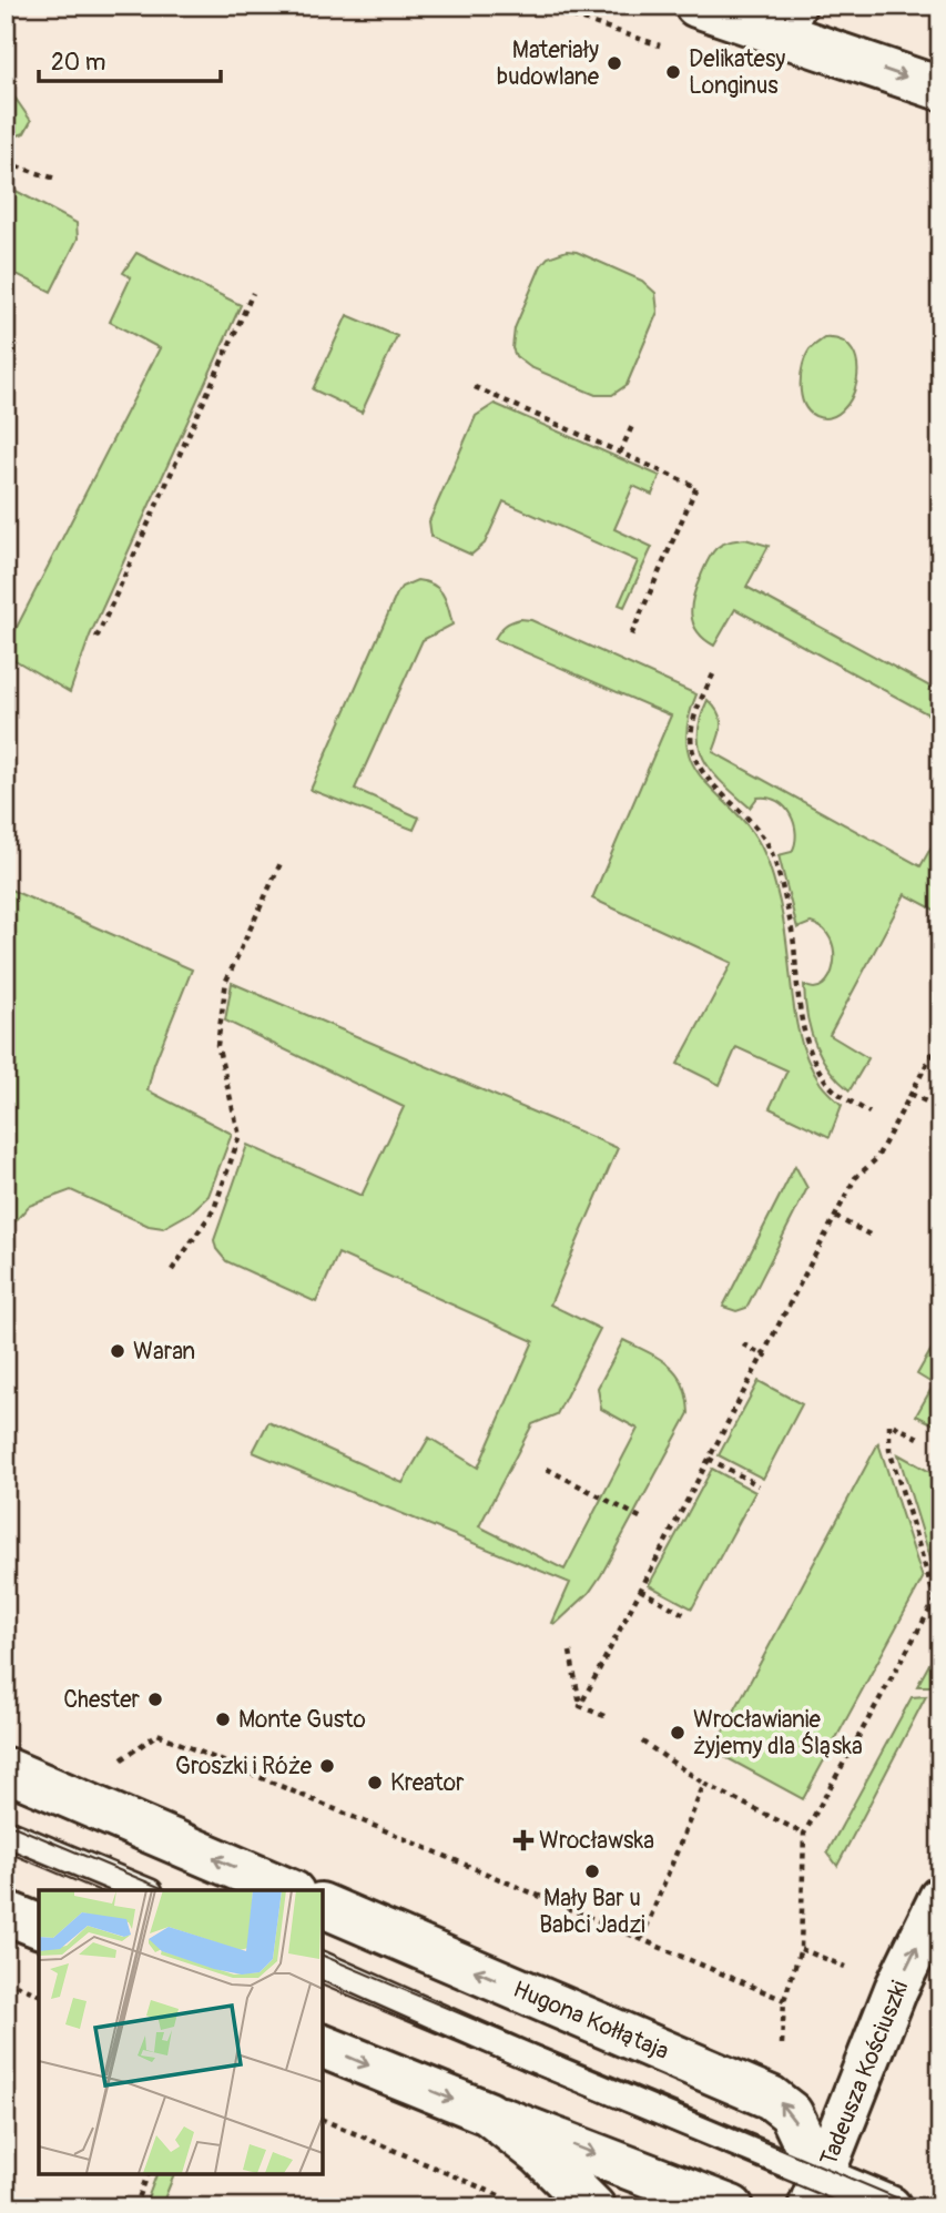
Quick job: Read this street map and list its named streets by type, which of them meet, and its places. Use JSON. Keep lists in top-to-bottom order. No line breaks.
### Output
{"streets":{"street":["Hugona Kołłątaja","Tadeusza Kościuszki"]},"crossings":[["Hugona Kołłątaja","Tadeusza Kościuszki"]],"one_way":["Tadeusza Kościuszki"],"places":{"other":["Materiały budowlane","Delikatesy Longinus","Waran","Chester","Monte Gusto","Wrocławianie żyjemy dla Śląska","Groszki i Róże","Kreator","Mały Bar u Babci Jadzi"],"health":["Wrocławska"]},"scale_bar":"20 m"}
